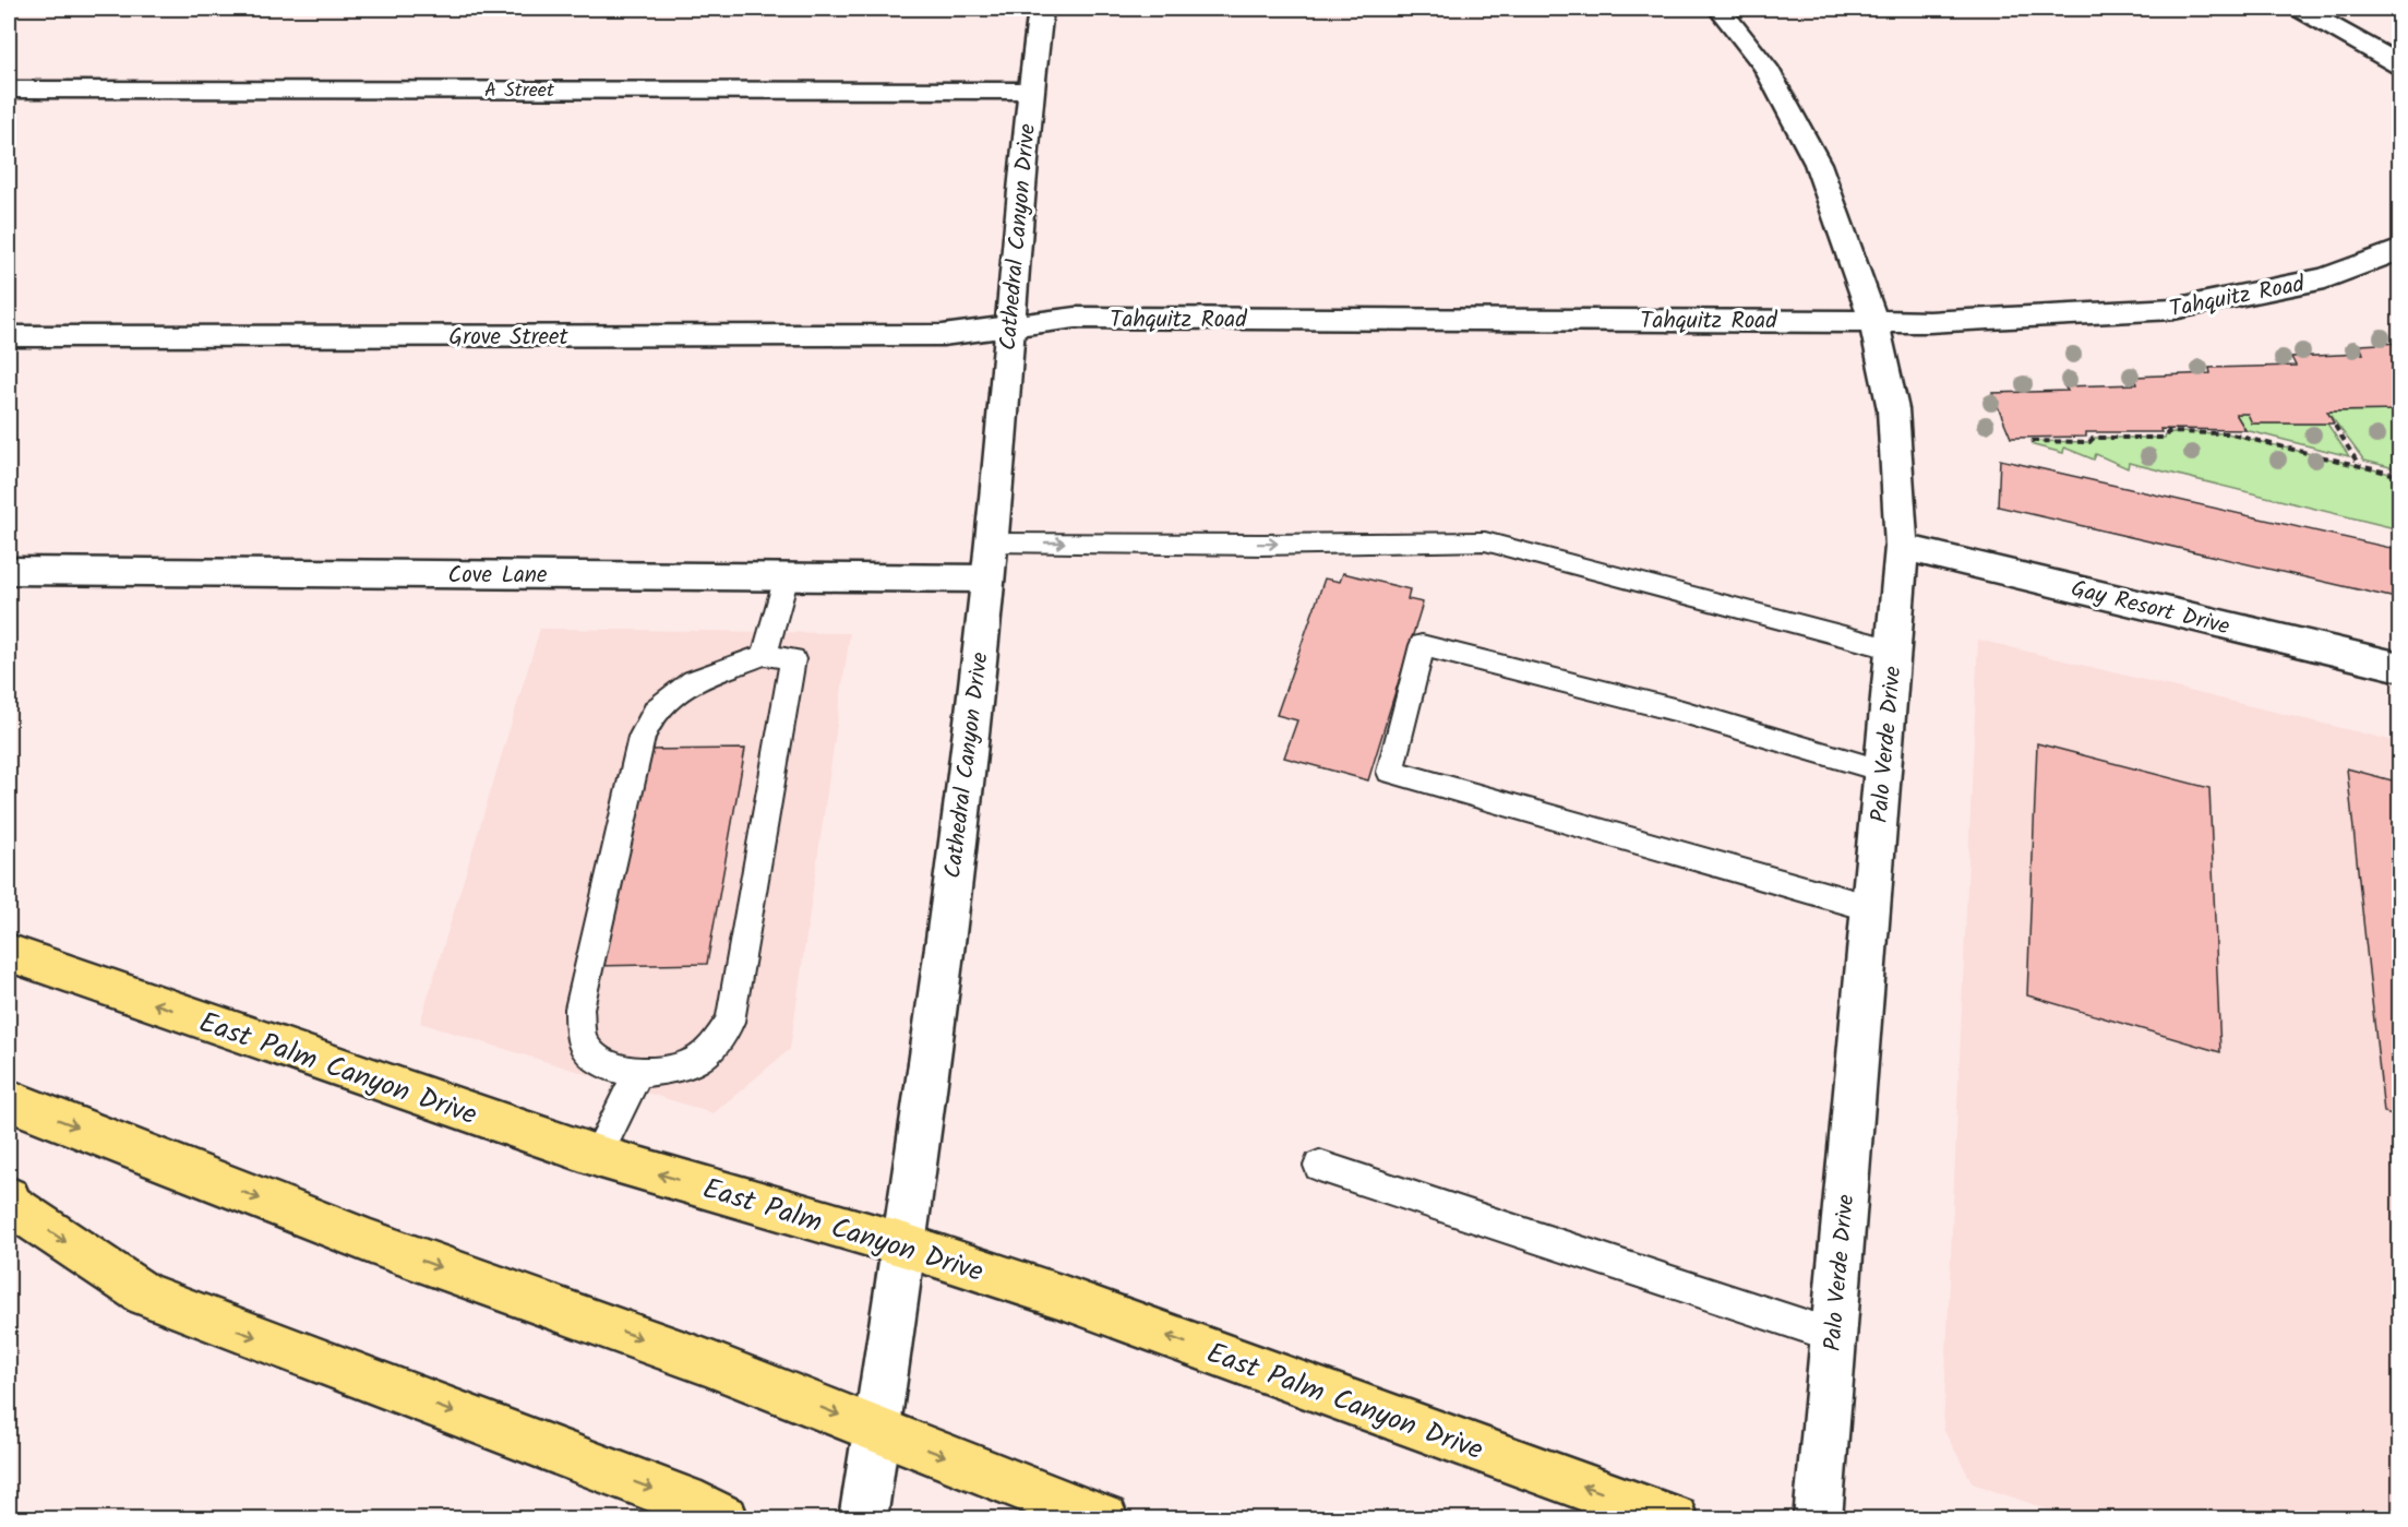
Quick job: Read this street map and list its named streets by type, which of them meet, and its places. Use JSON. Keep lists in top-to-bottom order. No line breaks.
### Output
{"streets":{"main road":["East Palm Canyon Drive"],"street":["A Street","Cathedral Canyon Drive","Tahquitz Road","Grove Street","Cove Lane","Gay Resort Drive","Palo Verde Drive"]},"crossings":[["A Street","Cathedral Canyon Drive"],["Cathedral Canyon Drive","Tahquitz Road"],["Cathedral Canyon Drive","Grove Street"],["Cathedral Canyon Drive","Cove Lane"],["Cathedral Canyon Drive","East Palm Canyon Drive"],["Tahquitz Road","Grove Street"],["Tahquitz Road","Palo Verde Drive"],["Gay Resort Drive","Palo Verde Drive"]]}
